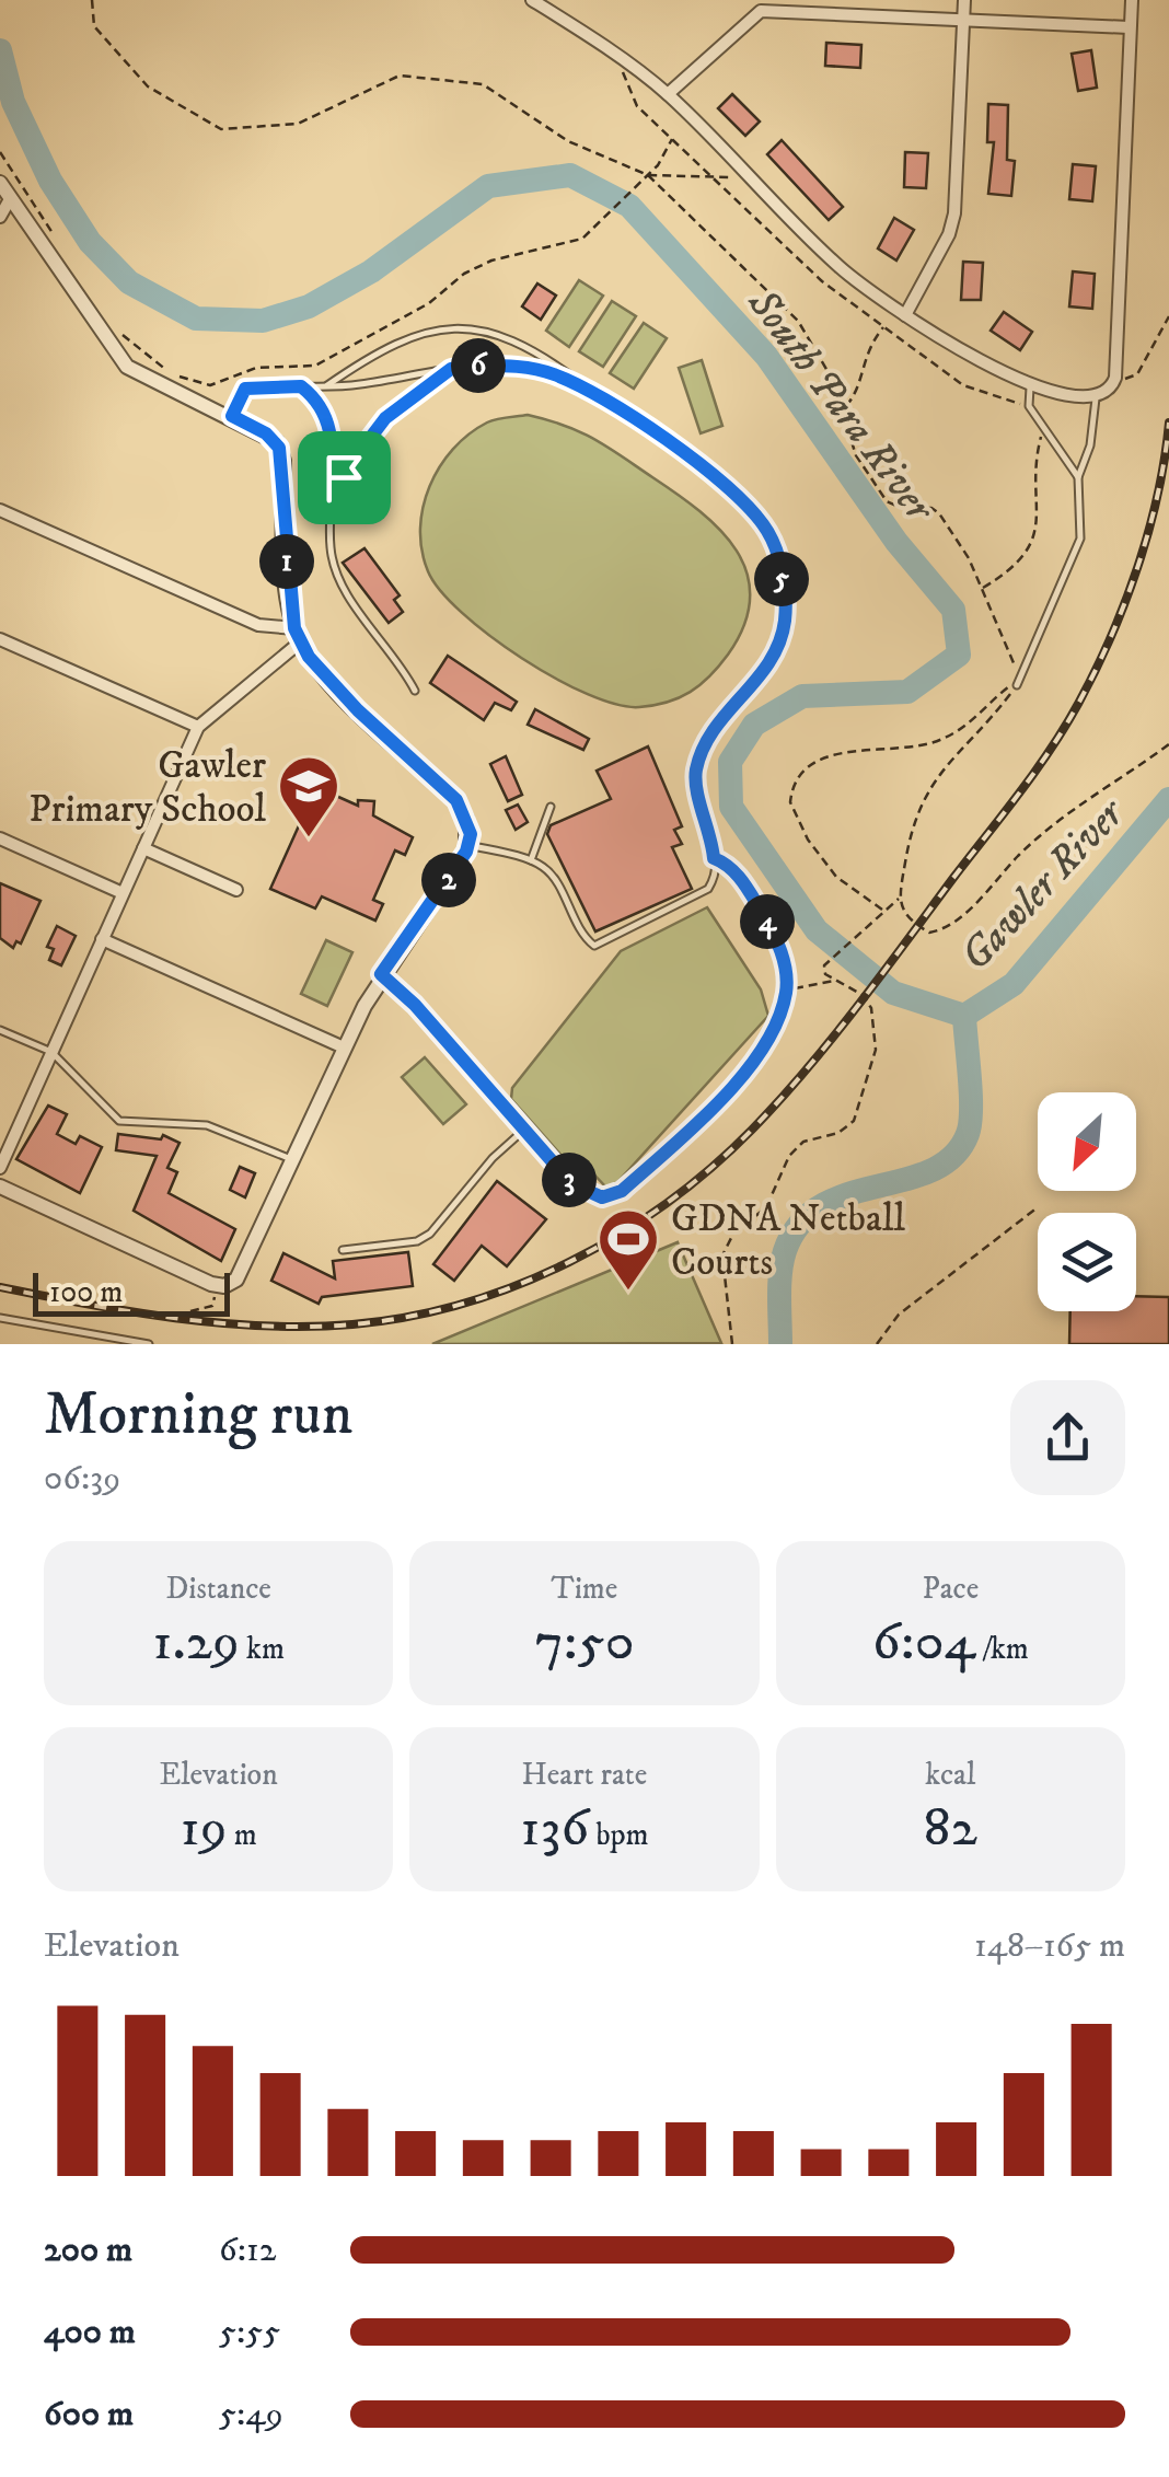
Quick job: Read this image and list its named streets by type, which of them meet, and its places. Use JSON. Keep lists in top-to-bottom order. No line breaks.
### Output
{"water":["South Para River","Gawler River"],"places":{"school or university":["Gawler Primary School"],"sports":["GDNA Netball Courts"]},"scale_bar":"100 m","north":"bottom left","page":{"pins":["6","1","5","2","4","3"],"scale":"100 m","heading":["Morning run","06:39"],"stats":[["Distance","1.29 km"],["Time","7:50"],["Pace","6:04 /km"],["Elevation","19 m"],["Heart rate","136 bpm"],["kcal","82"]],"chart":["Elevation","148–165 m"],"list":[{"name":"200 m","note":"6:12"},{"name":"400 m","note":"5:55"},{"name":"600 m","note":"5:49"}]}}
